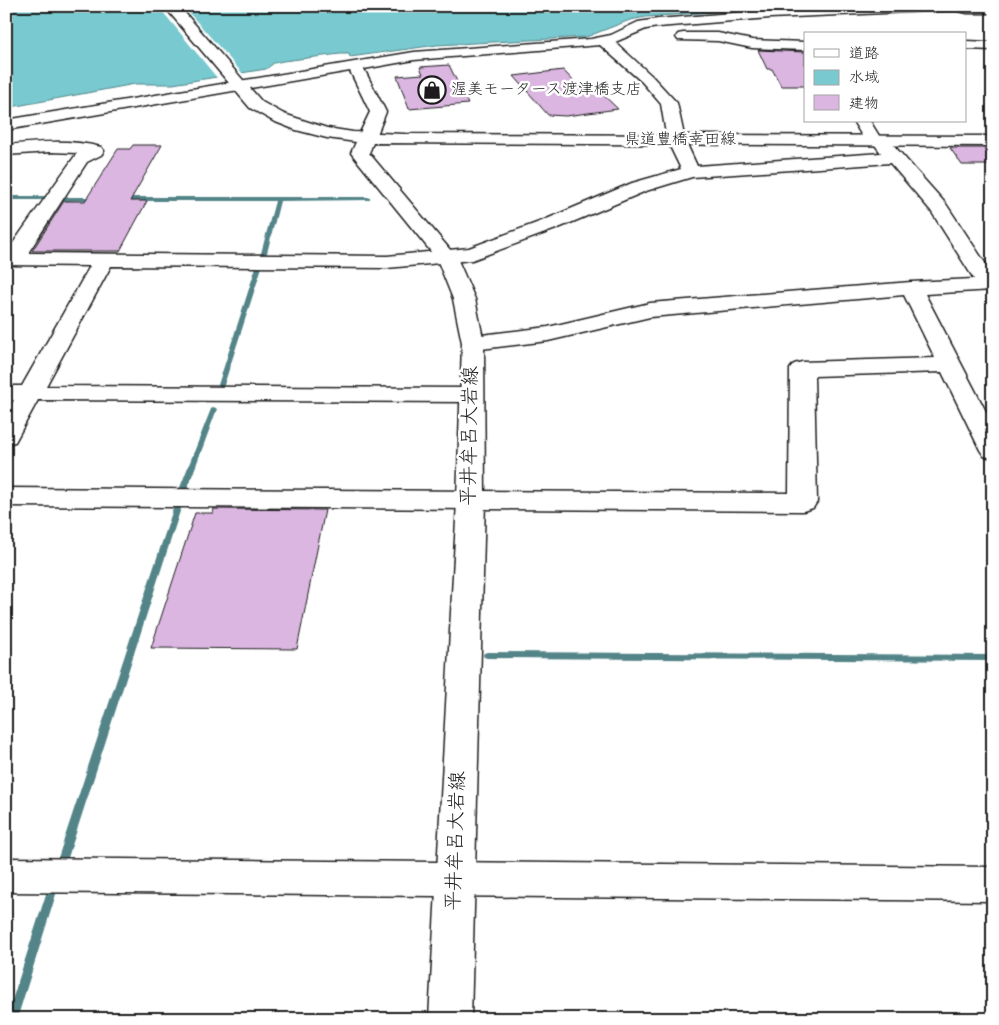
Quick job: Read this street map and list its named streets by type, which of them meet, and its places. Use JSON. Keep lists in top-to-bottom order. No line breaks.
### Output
{"streets":{"street":["県道豊橋幸田線","平井牟呂大岩線"]},"crossings":[["県道豊橋幸田線","平井牟呂大岩線"]],"places":{"shop":["渥美モータース渡津橋支店"]},"legend":["道路","水域","建物"]}
